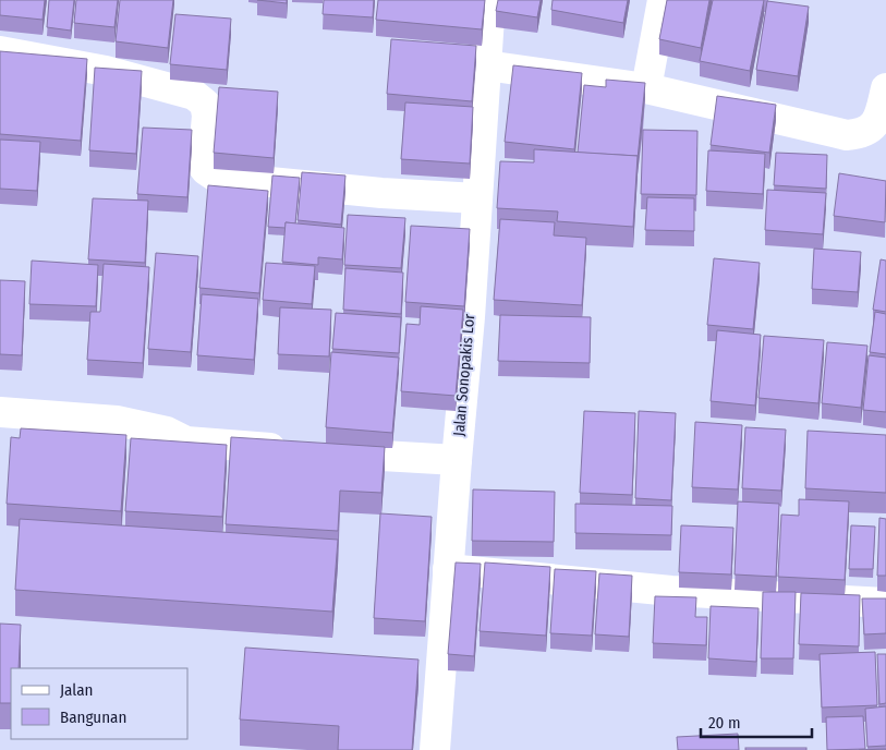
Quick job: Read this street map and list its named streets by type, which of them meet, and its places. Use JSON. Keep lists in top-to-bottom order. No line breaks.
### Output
{"streets":{"street":["Jalan Sonopakis Lor"]},"legend":["Jalan","Bangunan"],"scale_bar":"20 m"}
